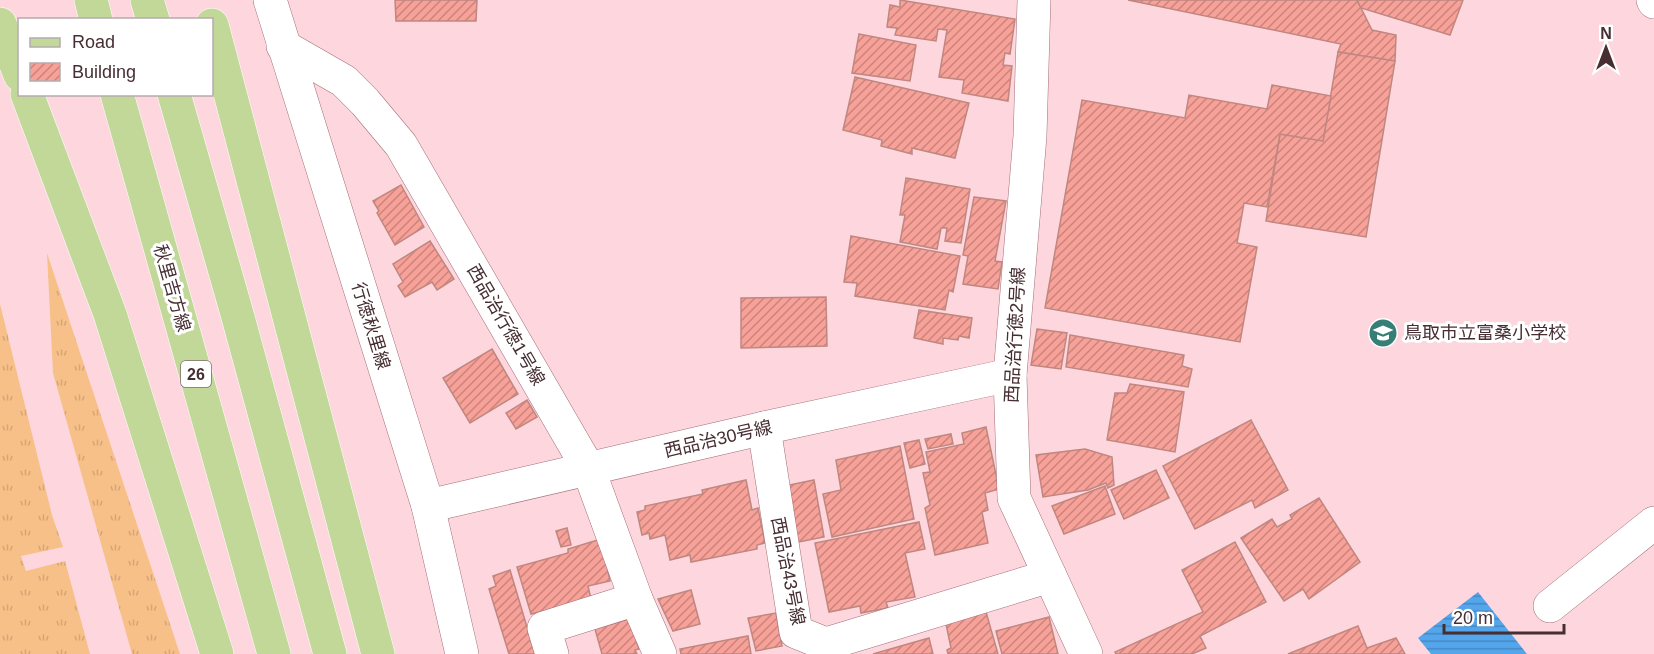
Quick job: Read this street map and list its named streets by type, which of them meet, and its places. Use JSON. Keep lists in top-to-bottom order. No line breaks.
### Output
{"streets":{"main road":["秋里吉方線","26"],"street":["西品治行徳1号線","行徳秋里線","西品治行徳2号線","西品治30号線","西品治43号線"]},"crossings":[["西品治行徳1号線","行徳秋里線"],["西品治行徳1号線","西品治30号線"],["行徳秋里線","西品治30号線"],["西品治行徳2号線","西品治30号線"],["西品治行徳2号線","西品治43号線"],["西品治30号線","西品治43号線"]],"places":{"school or university":["鳥取市立富桑小学校"]},"legend":["Road","Building"],"scale_bar":"20 m","north":"top"}
